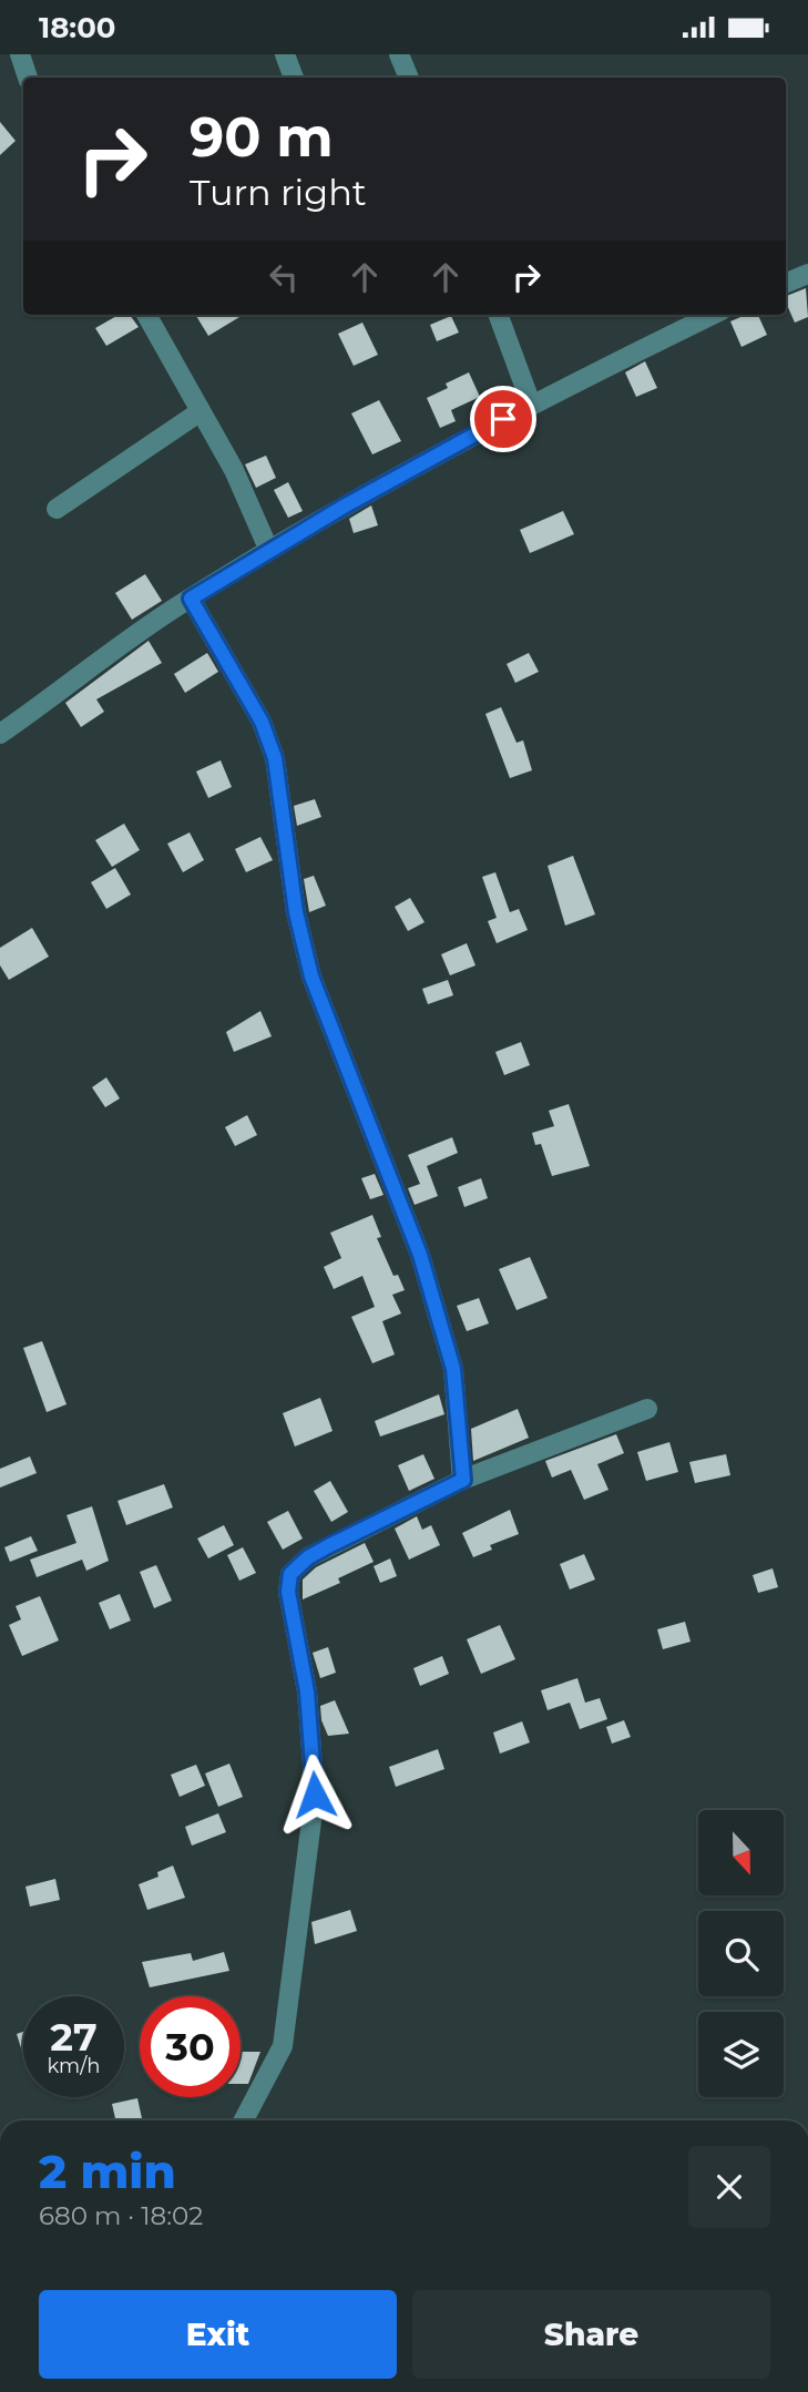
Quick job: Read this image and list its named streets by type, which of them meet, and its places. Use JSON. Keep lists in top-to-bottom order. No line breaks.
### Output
{"north":"bottom","page":{"status":"18:00","turn":["90 m","Turn right"],"speed":"27 km/h","limit":"30","heading":["2 min","680 m · 18:02"],"buttons":["Exit","Share"]}}
